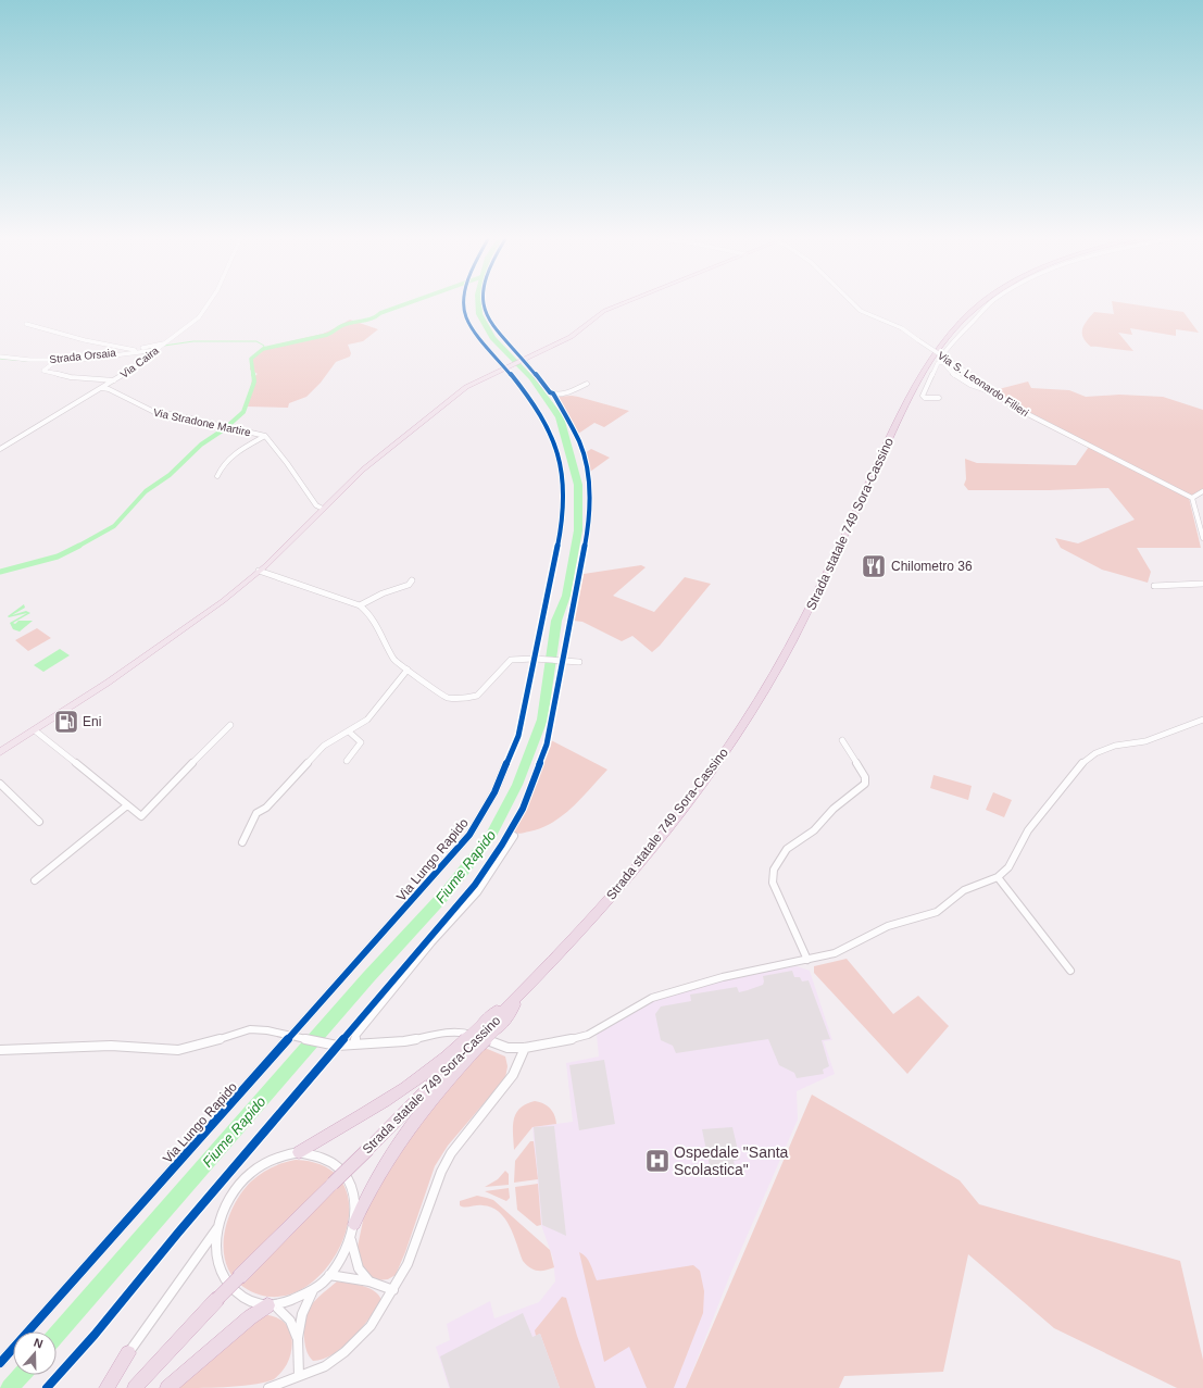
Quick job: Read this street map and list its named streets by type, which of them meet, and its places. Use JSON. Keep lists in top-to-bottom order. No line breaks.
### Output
{"streets":{"highway":["Strada statale 749 Sora-Cassino"],"street":["Strada Orsaia","Via Caira","Via S. Leonardo Filieri","Via Stradone Martire","Via Lungo Rapido"]},"crossings":[["Strada Orsaia","Via Caira"],["Via Caira","Via Stradone Martire"]],"water":["Fiume Rapido"],"places":{"restaurant":["Chilometro 36"],"fuel station":["Eni"],"hospital":["Ospedale \"Santa Scolastica\""]},"north":"top"}
